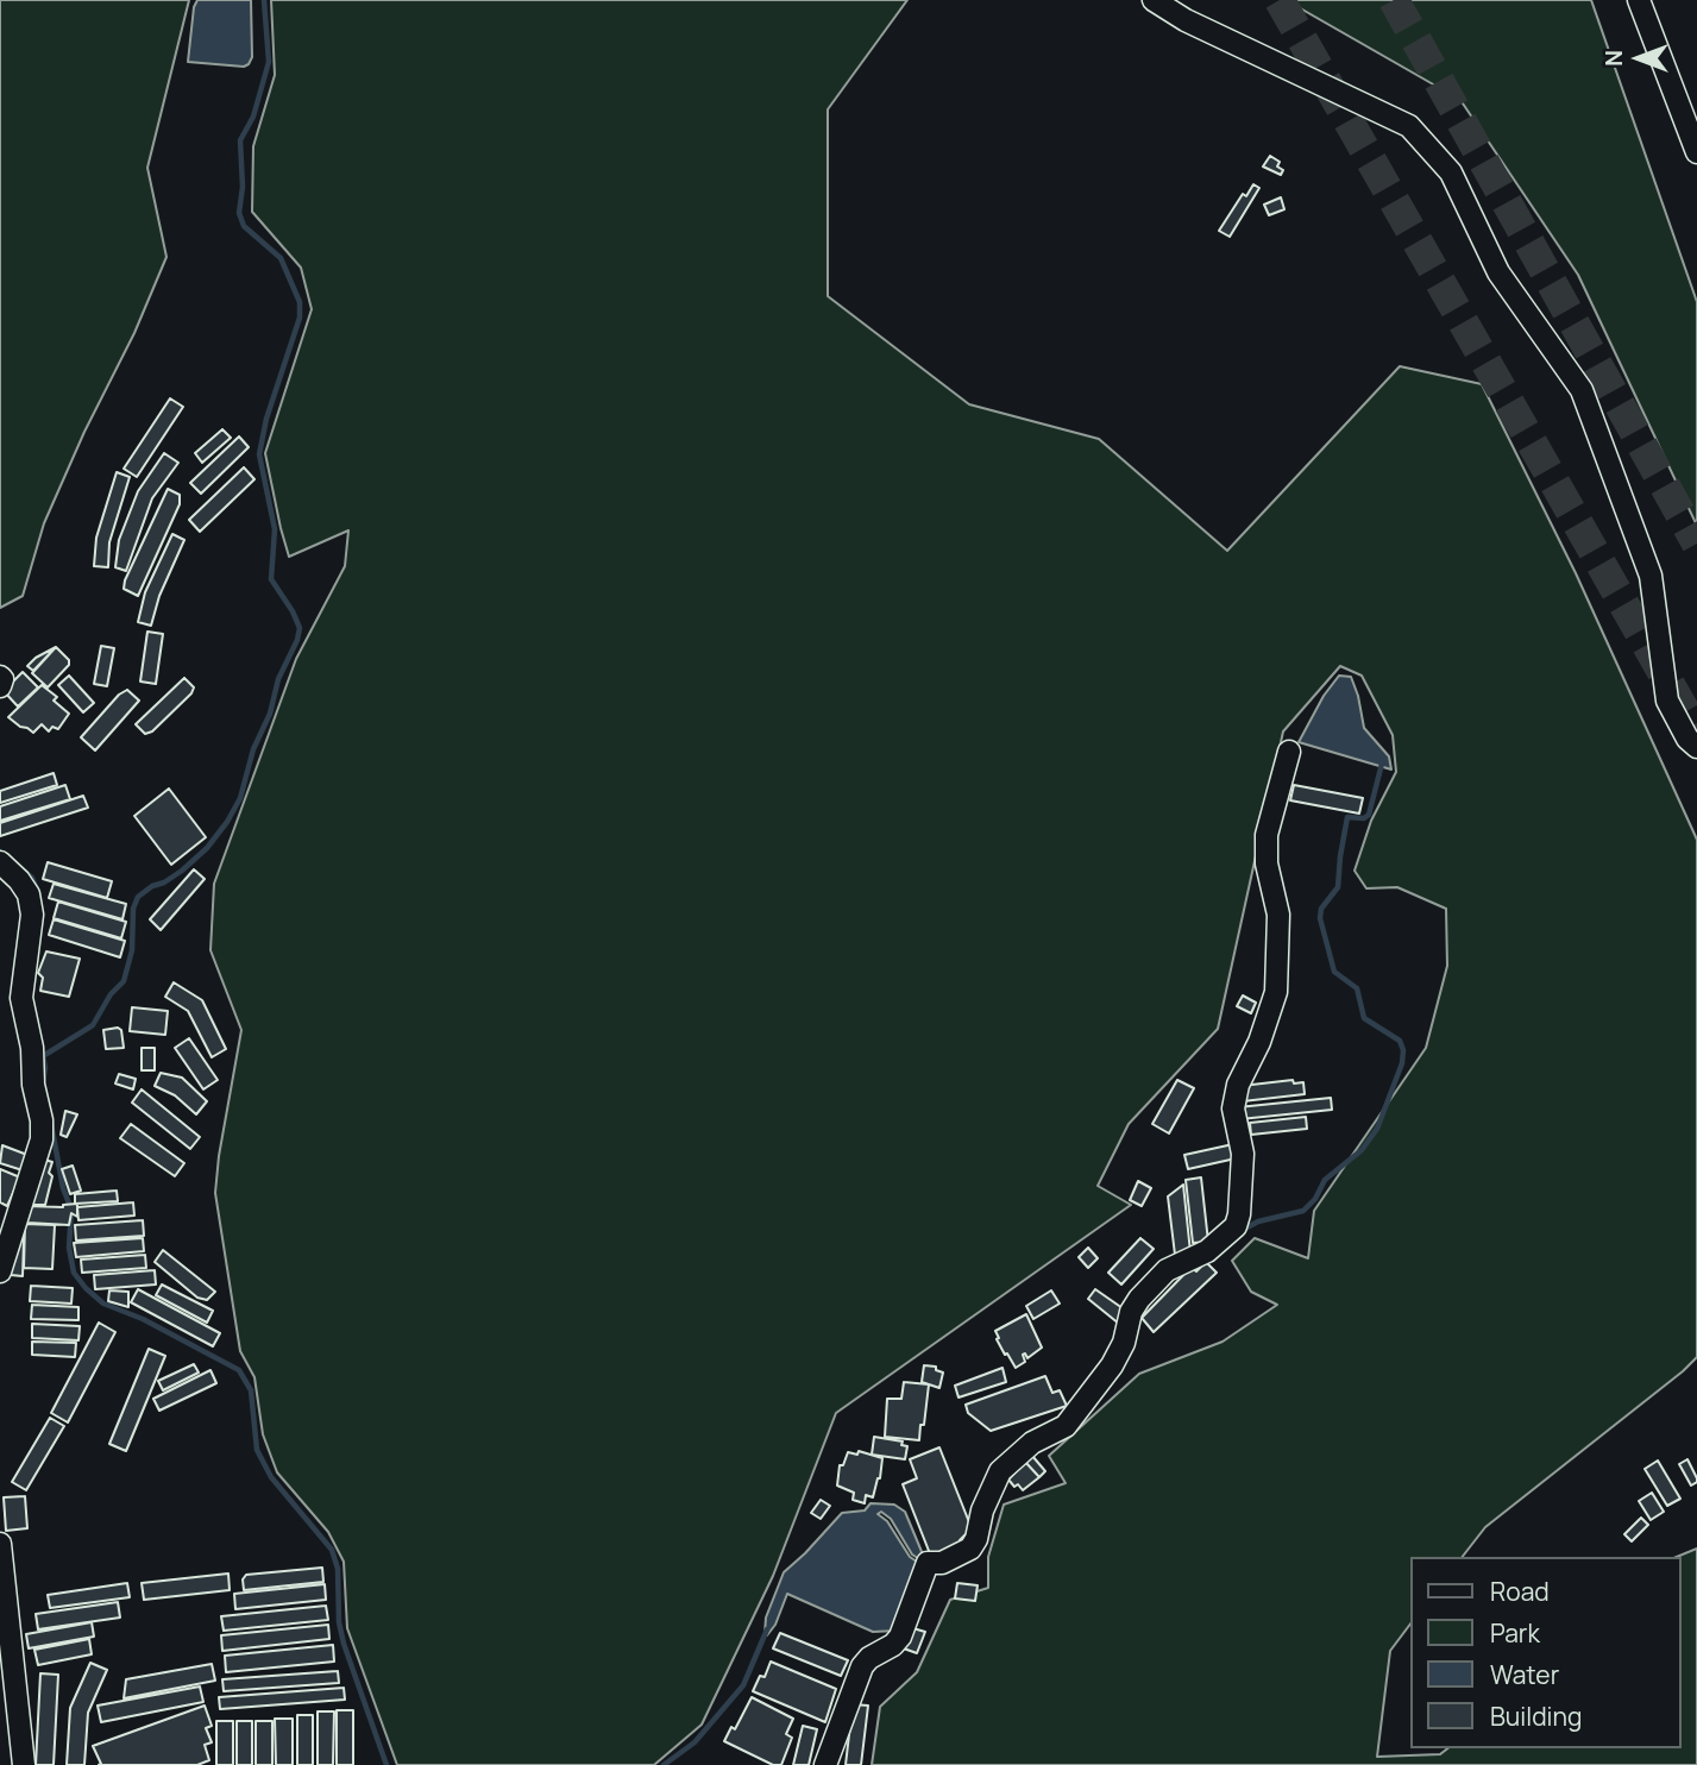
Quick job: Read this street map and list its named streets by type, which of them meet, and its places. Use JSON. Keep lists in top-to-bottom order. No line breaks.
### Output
{"legend":["Road","Park","Water","Building"],"north":"left"}
